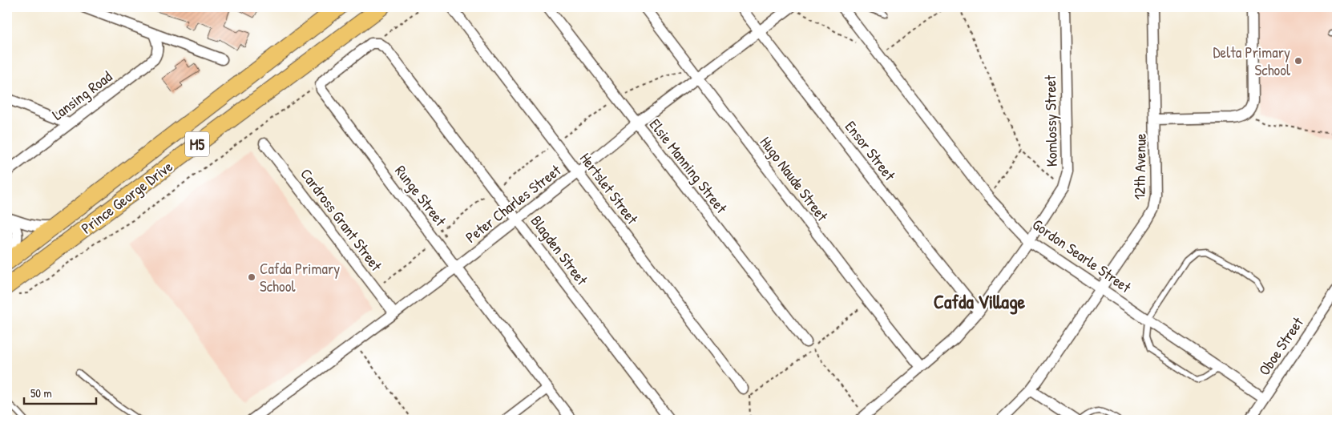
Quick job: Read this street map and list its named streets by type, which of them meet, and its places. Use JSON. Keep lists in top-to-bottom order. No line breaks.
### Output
{"streets":{"main road":["M5","Prince George Drive"],"street":["Lansing Road","Komlossy Street","Ensor Street","Elsie Manning Street","12th Avenue","Hugo Naude Street","Hertslet Street","Runge Street","Peter Charles Street","Cardross Grant Street","Blagden Street","Gordon Searle Street","Oboe Street"]},"crossings":[["Komlossy Street","Ensor Street"],["Komlossy Street","Hugo Naude Street"],["Komlossy Street","Gordon Searle Street"],["Ensor Street","Peter Charles Street"],["Elsie Manning Street","Peter Charles Street"],["12th Avenue","Gordon Searle Street"],["Hugo Naude Street","Peter Charles Street"],["Hertslet Street","Peter Charles Street"],["Runge Street","Peter Charles Street"],["Runge Street","Blagden Street"],["Peter Charles Street","Cardross Grant Street"],["Peter Charles Street","Blagden Street"],["Gordon Searle Street","Oboe Street"]],"districts":["Cafda Village"],"places":["Delta Primary School","Cafda Primary School"],"scale_bar":"50 m"}
